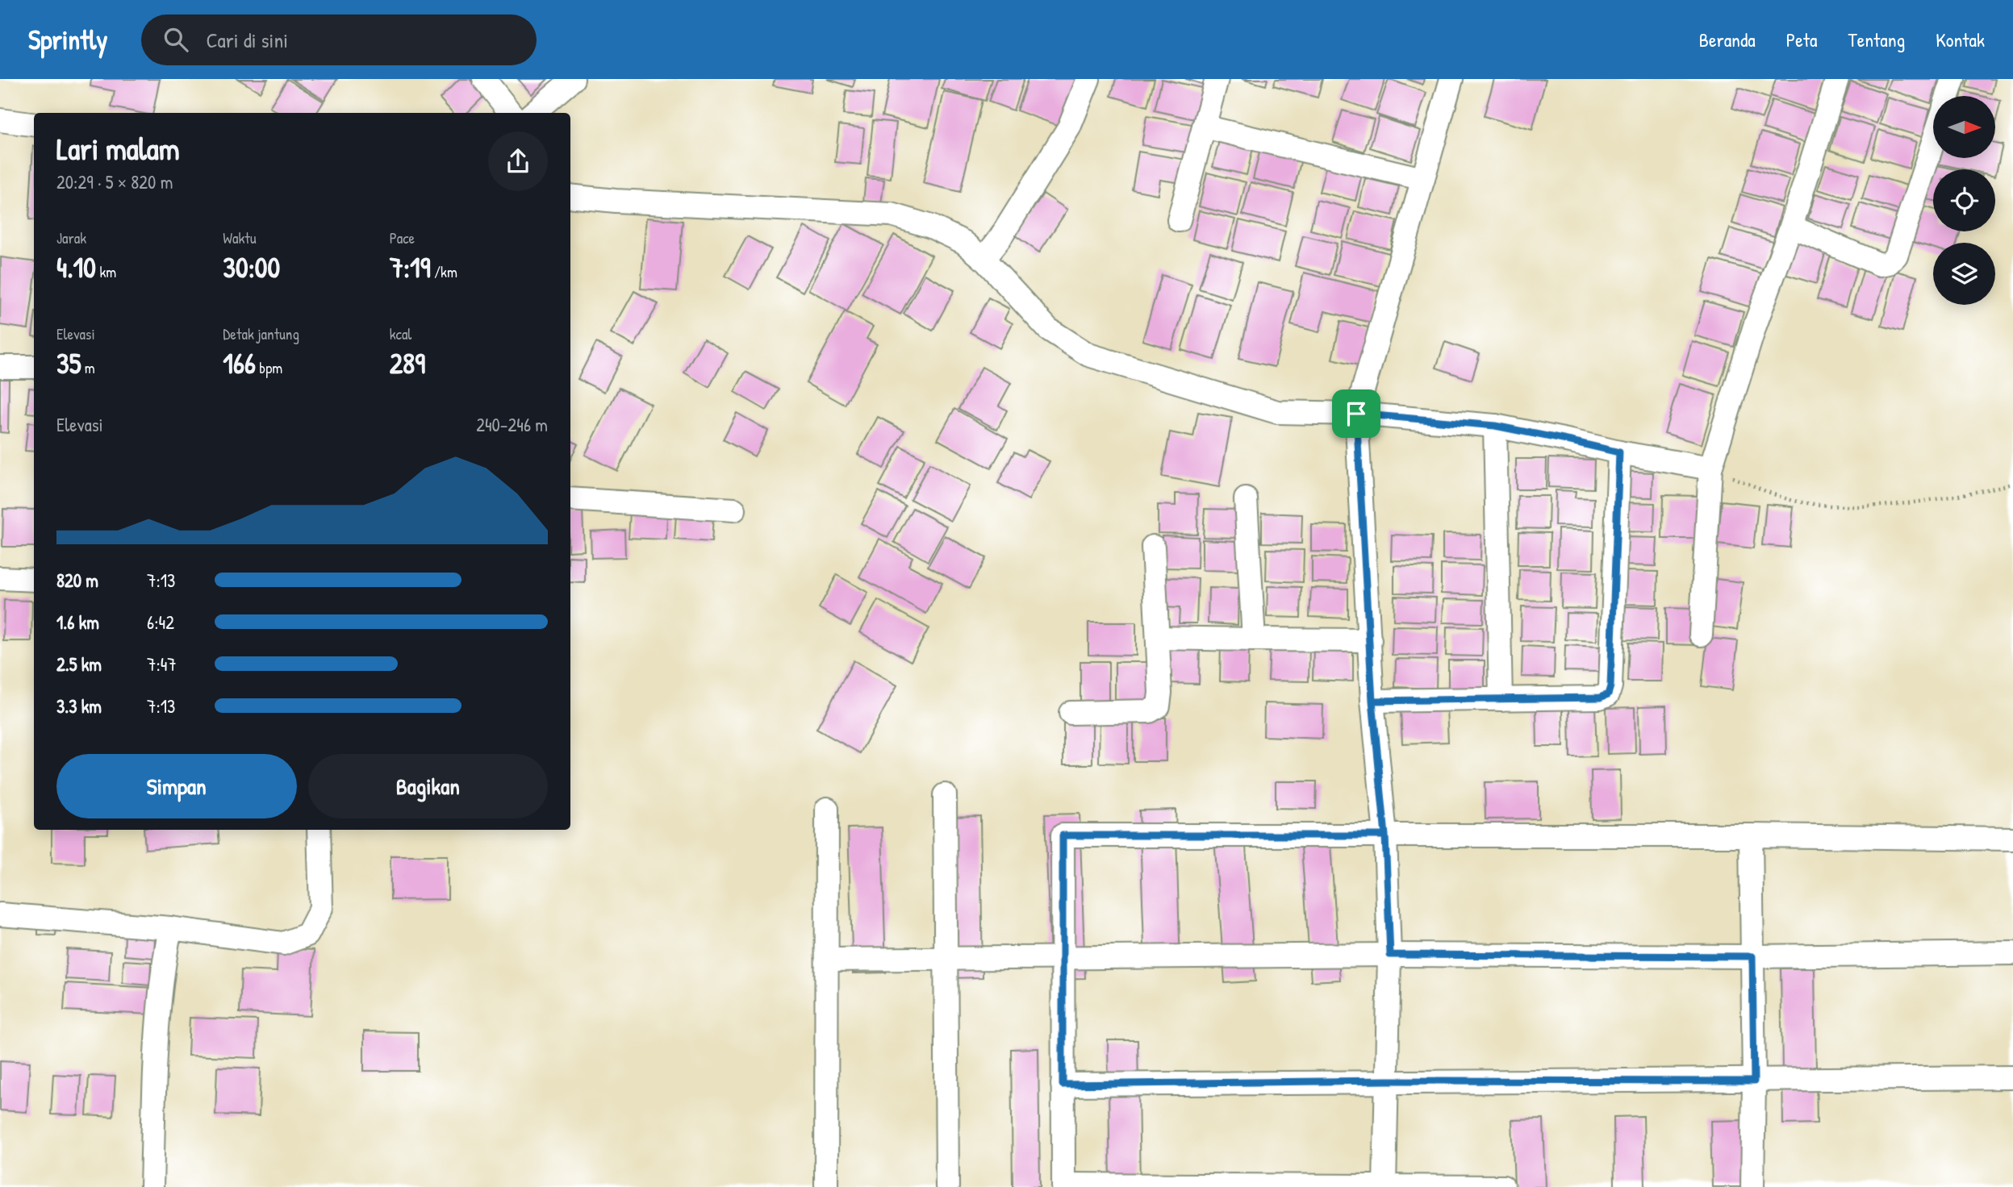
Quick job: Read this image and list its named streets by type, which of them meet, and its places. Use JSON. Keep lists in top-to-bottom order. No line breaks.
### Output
{"north":"right","page":{"header":"Sprintly","search":"Cari di sini","nav":["Beranda","Peta","Tentang","Kontak"],"heading":["Lari malam","20:29 · 5 × 820 m"],"stats":[["Jarak","4.10 km"],["Waktu","30:00"],["Pace","7:19 /km"],["Elevasi","35 m"],["Detak jantung","166 bpm"],["kcal","289"]],"chart":["Elevasi","240–246 m"],"list":[{"name":"820 m","note":"7:13"},{"name":"1.6 km","note":"6:42"},{"name":"2.5 km","note":"7:47"},{"name":"3.3 km","note":"7:13"}],"buttons":["Simpan","Bagikan"]}}
